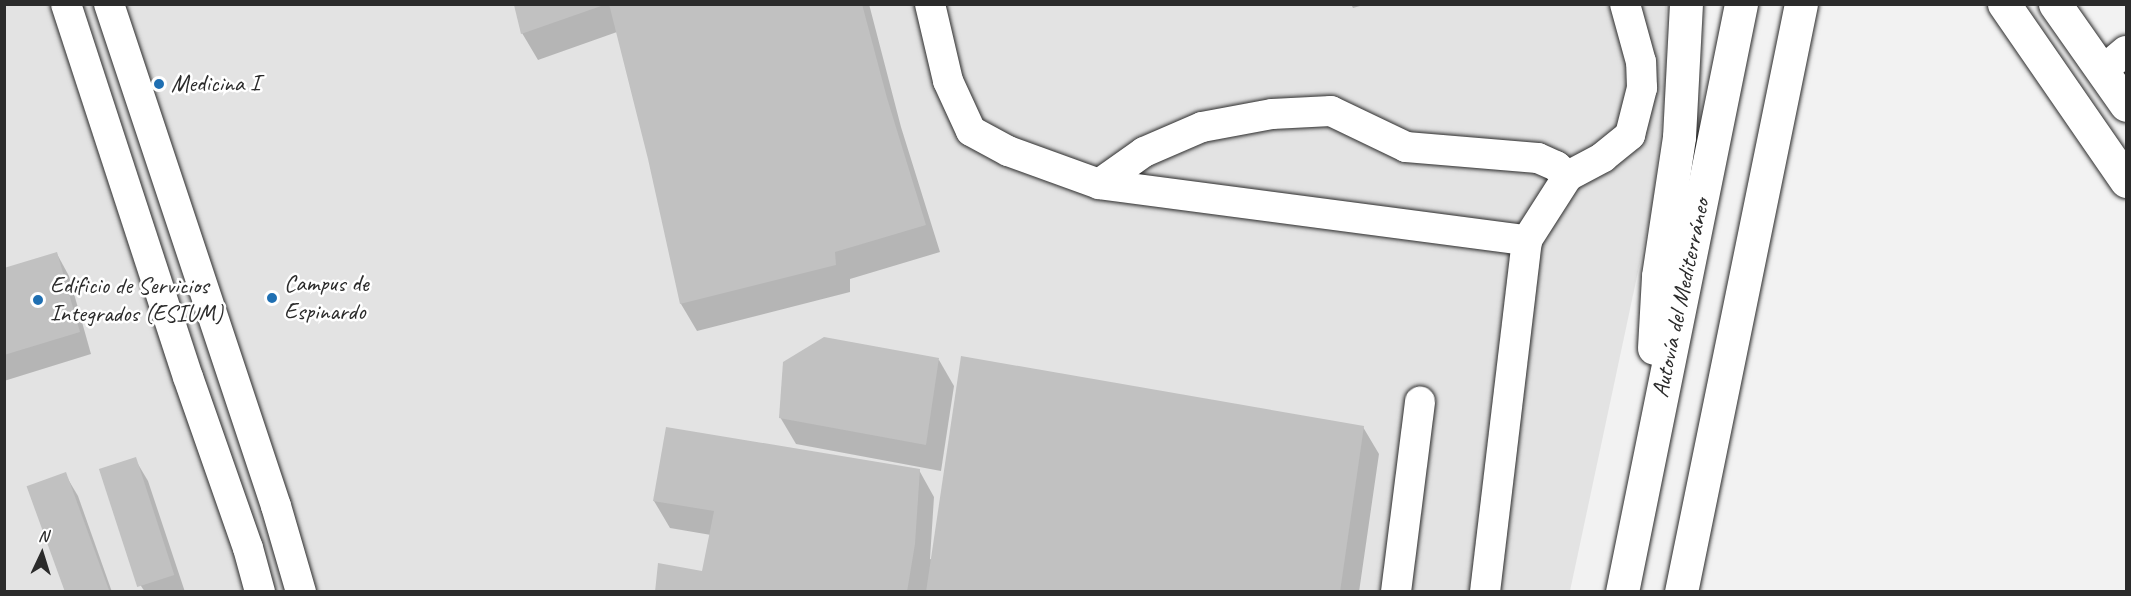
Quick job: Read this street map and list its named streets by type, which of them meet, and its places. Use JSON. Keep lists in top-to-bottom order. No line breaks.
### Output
{"streets":{"main road":["Autovía del Mediterráneo"]},"places":["Medicina I","Campus de Espinardo","Edificio de Servicios Integrados (ESIUM)"],"north":"top"}
